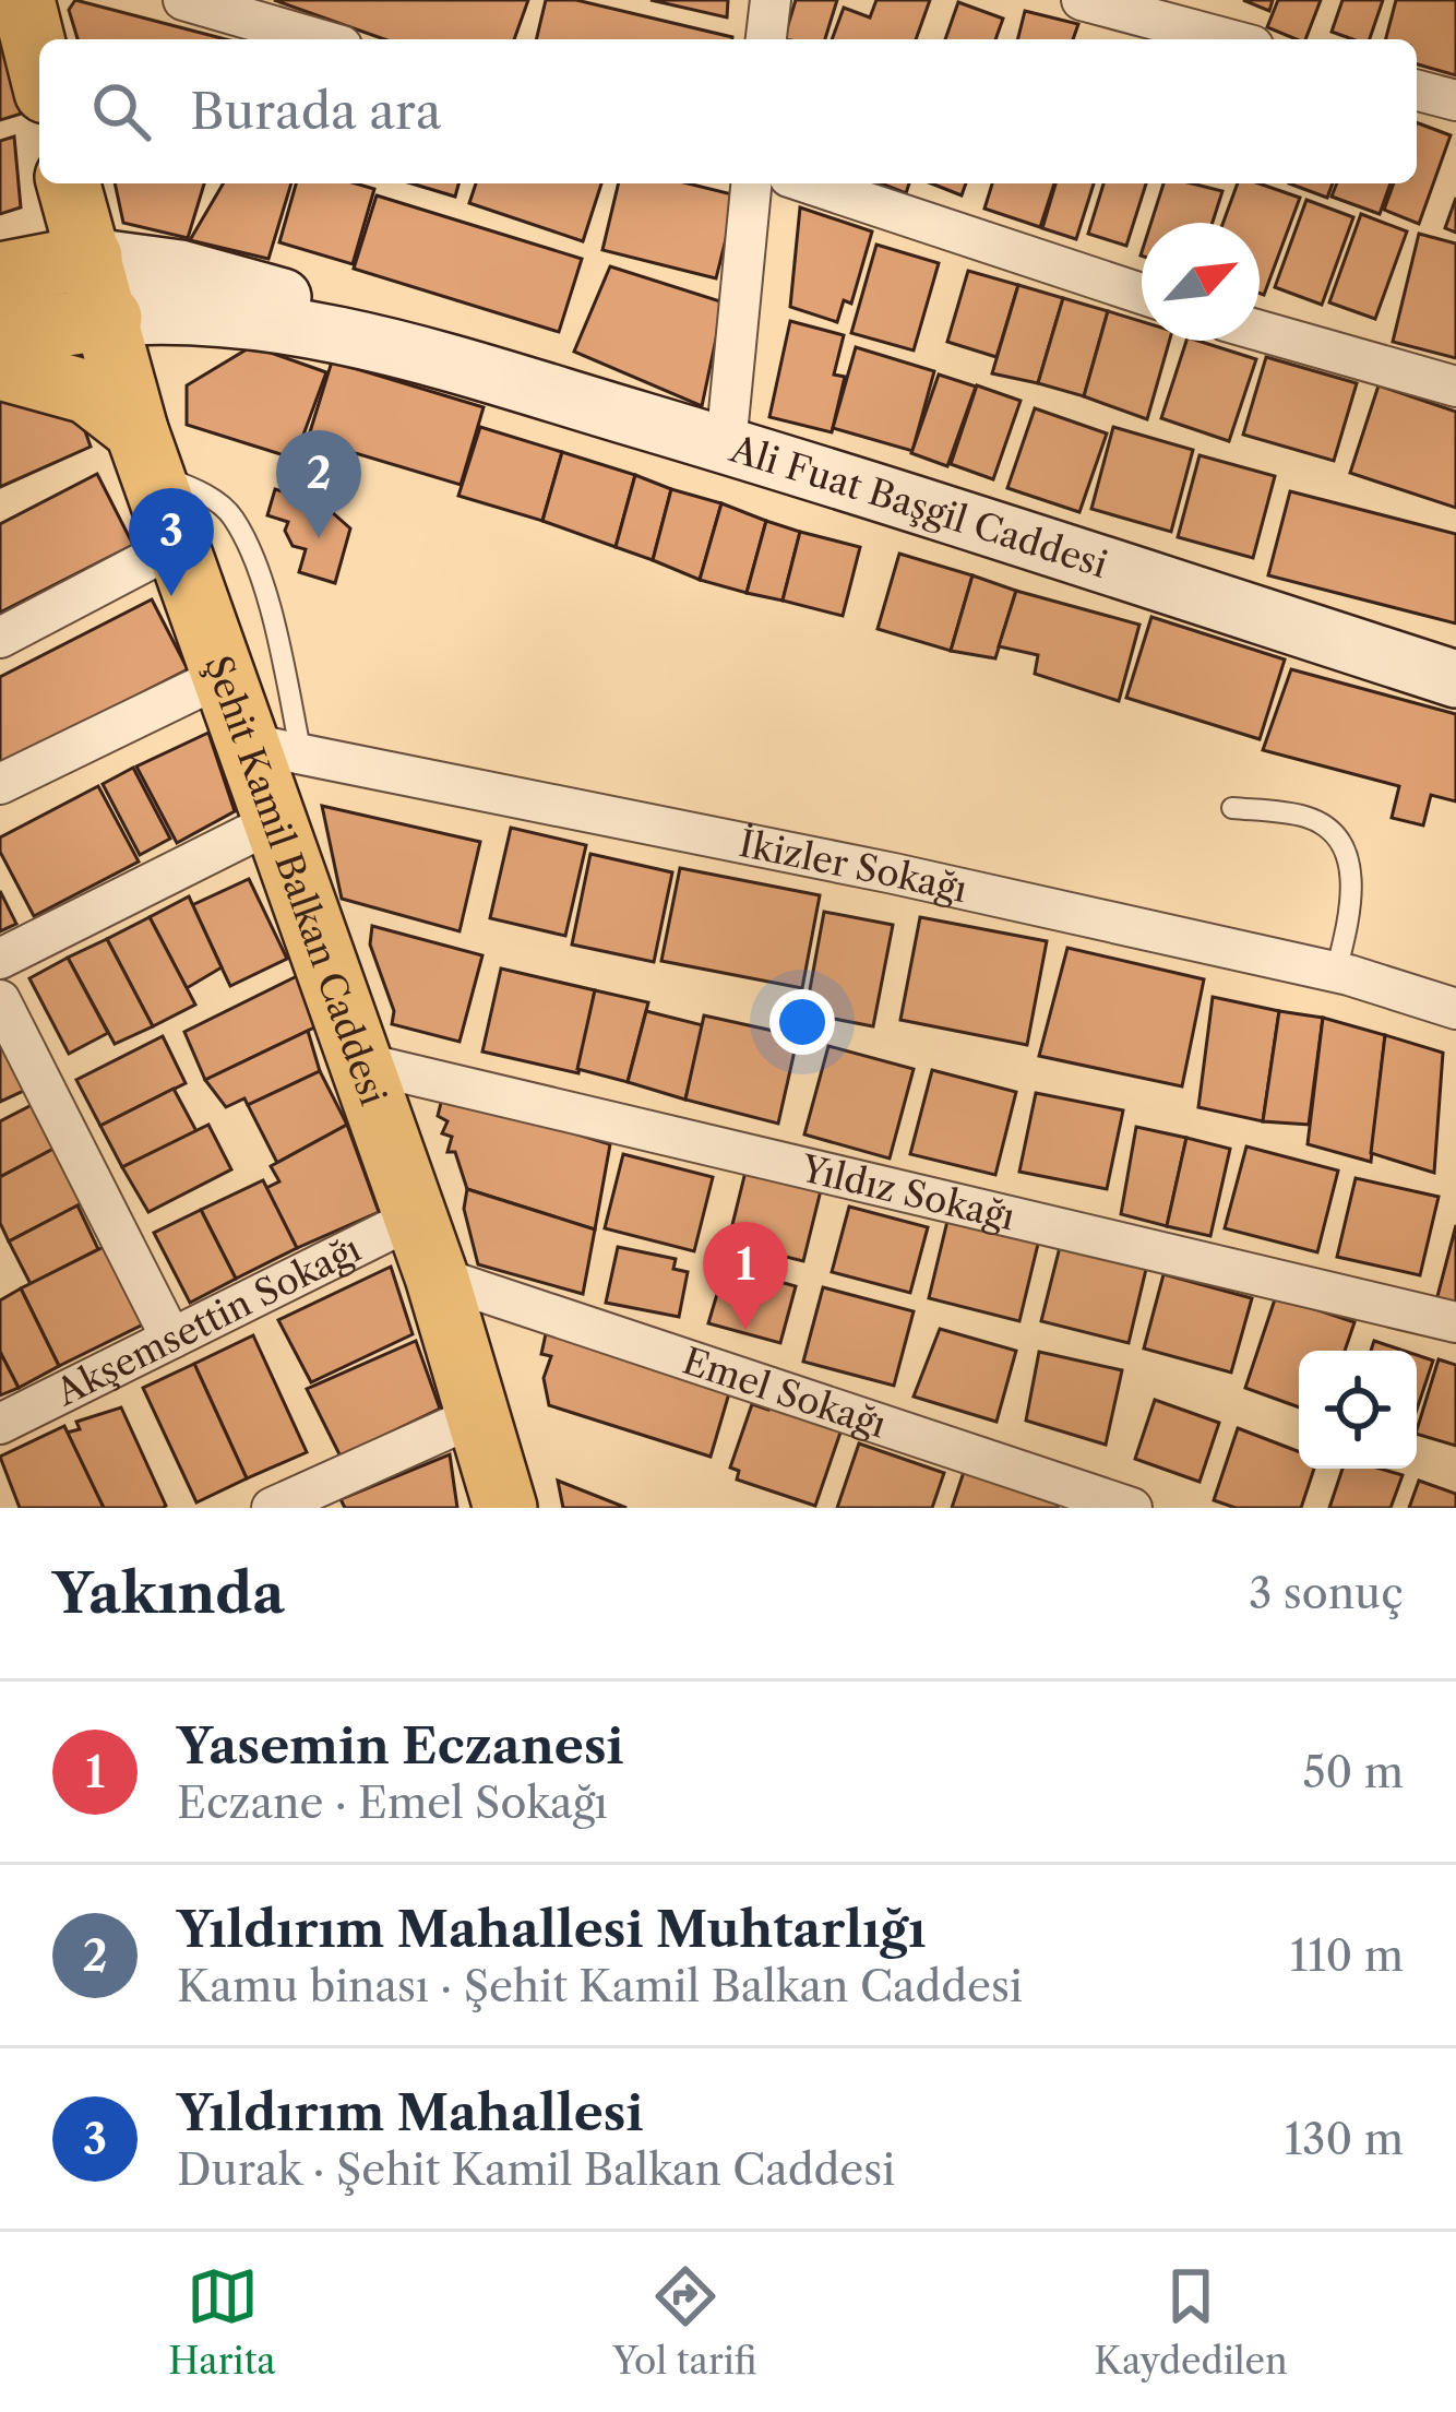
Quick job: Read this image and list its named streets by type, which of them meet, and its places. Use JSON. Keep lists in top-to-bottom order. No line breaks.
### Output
{"streets":{"main road":["Ali Fuat Başgil Caddesi","Şehit Kamil Balkan Caddesi"],"street":["İkizler Sokağı","Yıldız Sokağı","Akşemsettin Sokağı","Emel Sokağı"]},"crossings":[["İkizler Sokağı","Şehit Kamil Balkan Caddesi"],["Şehit Kamil Balkan Caddesi","Yıldız Sokağı"],["Şehit Kamil Balkan Caddesi","Akşemsettin Sokağı"],["Şehit Kamil Balkan Caddesi","Emel Sokağı"]],"north":"top right","page":{"search":"Burada ara","pins":["2","3","1"],"heading":["Yakında","3 sonuç"],"list":[{"mark":"1","name":"Yasemin Eczanesi","note":"Eczane · Emel Sokağı","value":"50 m"},{"mark":"2","name":"Yıldırım Mahallesi Muhtarlığı","note":"Kamu binası · Şehit Kamil Balkan Caddesi","value":"110 m"},{"mark":"3","name":"Yıldırım Mahallesi","note":"Durak · Şehit Kamil Balkan Caddesi","value":"130 m"}],"nav":["Harita","Yol tarifi","Kaydedilen"]}}
